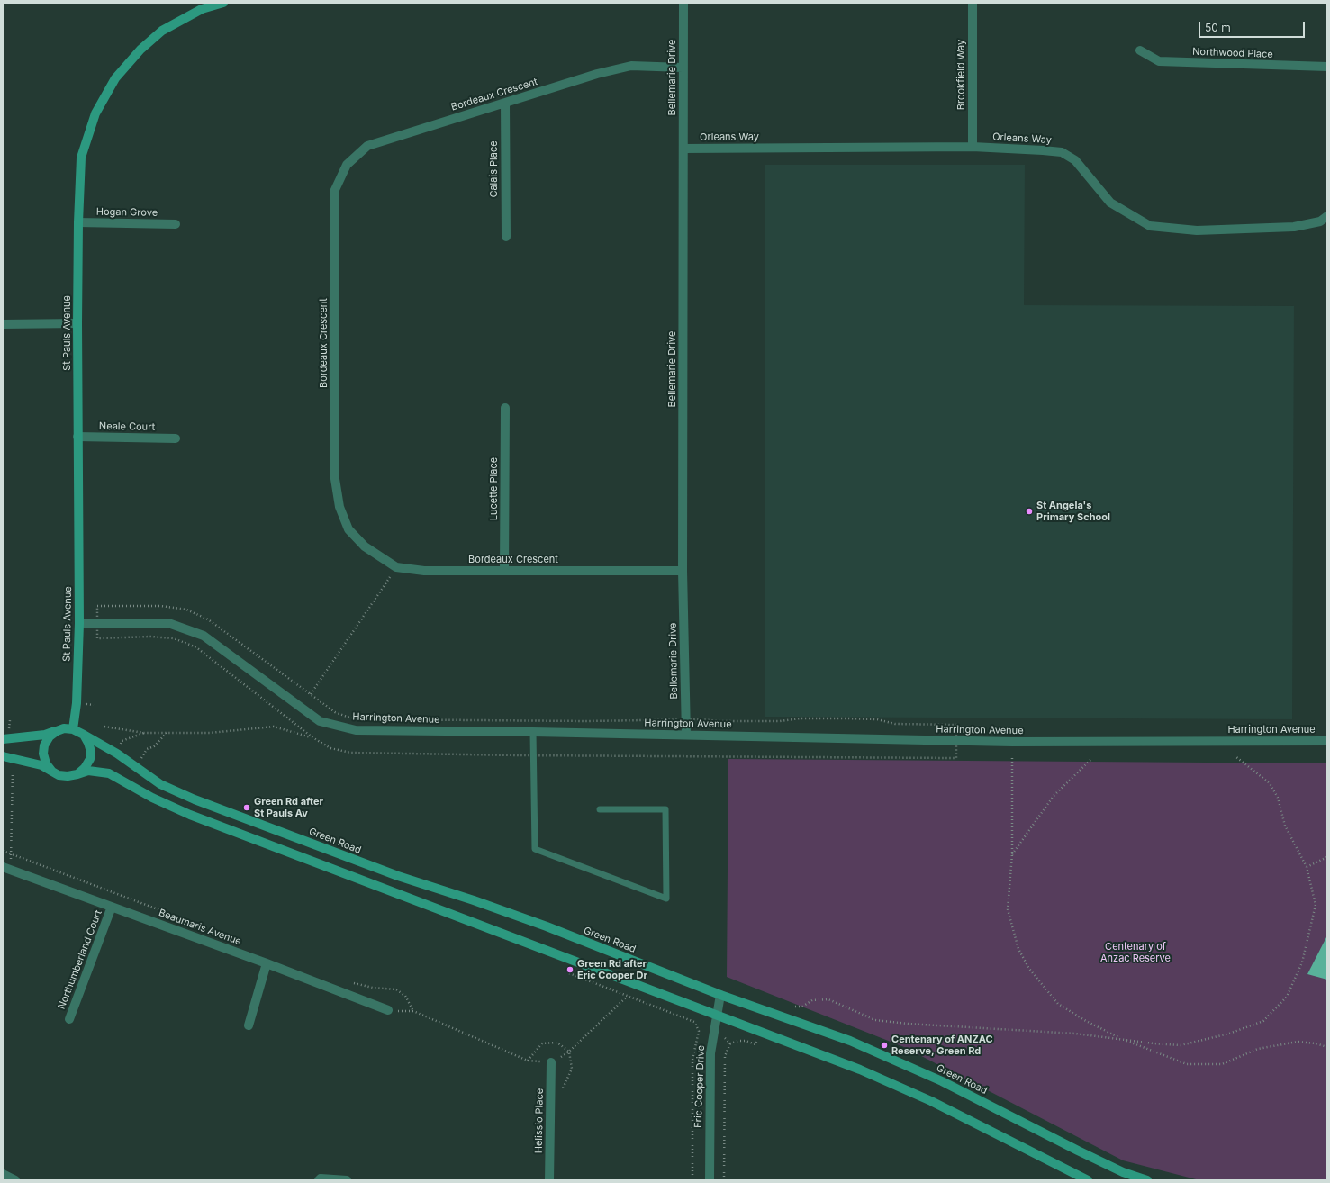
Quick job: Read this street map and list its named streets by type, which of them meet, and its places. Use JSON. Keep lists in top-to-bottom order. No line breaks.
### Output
{"streets":{"main road":["St Pauls Avenue","Green Road"],"street":["Northwood Place","Brookfield Way","Bellemarie Drive","Bordeaux Crescent","Orleans Way","Calais Place","Hogan Grove","Neale Court","Lucette Place","Harrington Avenue","Beaumaris Avenue","Northumberland Court","Eric Cooper Drive","Helissio Place"]},"crossings":[["Brookfield Way","Orleans Way"],["Bellemarie Drive","Bordeaux Crescent"],["Bellemarie Drive","Orleans Way"],["Bellemarie Drive","Harrington Avenue"],["Bordeaux Crescent","Calais Place"],["Bordeaux Crescent","Lucette Place"],["Hogan Grove","St Pauls Avenue"],["St Pauls Avenue","Neale Court"],["St Pauls Avenue","Harrington Avenue"],["St Pauls Avenue","Green Road"],["Green Road","Eric Cooper Drive"],["Beaumaris Avenue","Northumberland Court"]],"parks":["Centenary of Anzac Reserve"],"places":["St Angela's Primary School","Green Rd after St Pauls Av","Green Rd after Eric Cooper Dr","Centenary of ANZAC Reserve, Green Rd"],"scale_bar":"50 m"}
